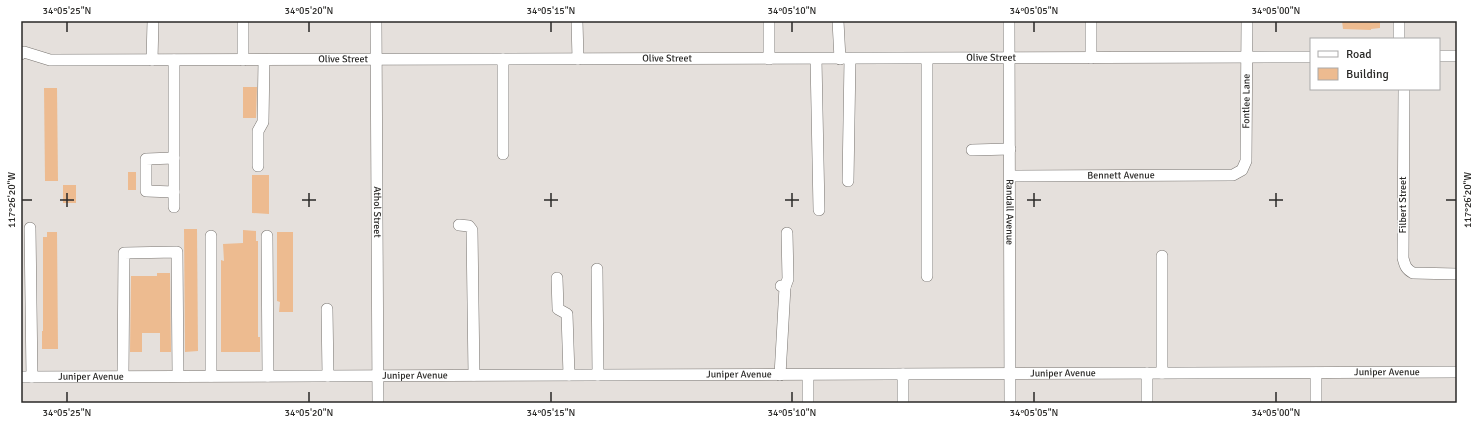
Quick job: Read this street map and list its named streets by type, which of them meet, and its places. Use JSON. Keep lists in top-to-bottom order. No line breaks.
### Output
{"streets":{"street":["Olive Street","Fontlee Lane","Bennett Avenue","Filbert Street","Athol Street","Randall Avenue","Juniper Avenue"]},"crossings":[["Olive Street","Fontlee Lane"],["Olive Street","Athol Street"],["Olive Street","Randall Avenue"],["Fontlee Lane","Bennett Avenue"],["Bennett Avenue","Randall Avenue"],["Athol Street","Juniper Avenue"],["Randall Avenue","Juniper Avenue"]],"legend":["Road","Building"],"coordinates":["34°05'25\"N","34°05'20\"N","34°05'15\"N","34°05'10\"N","34°05'05\"N","34°05'00\"N","117°26'20\"W"]}
